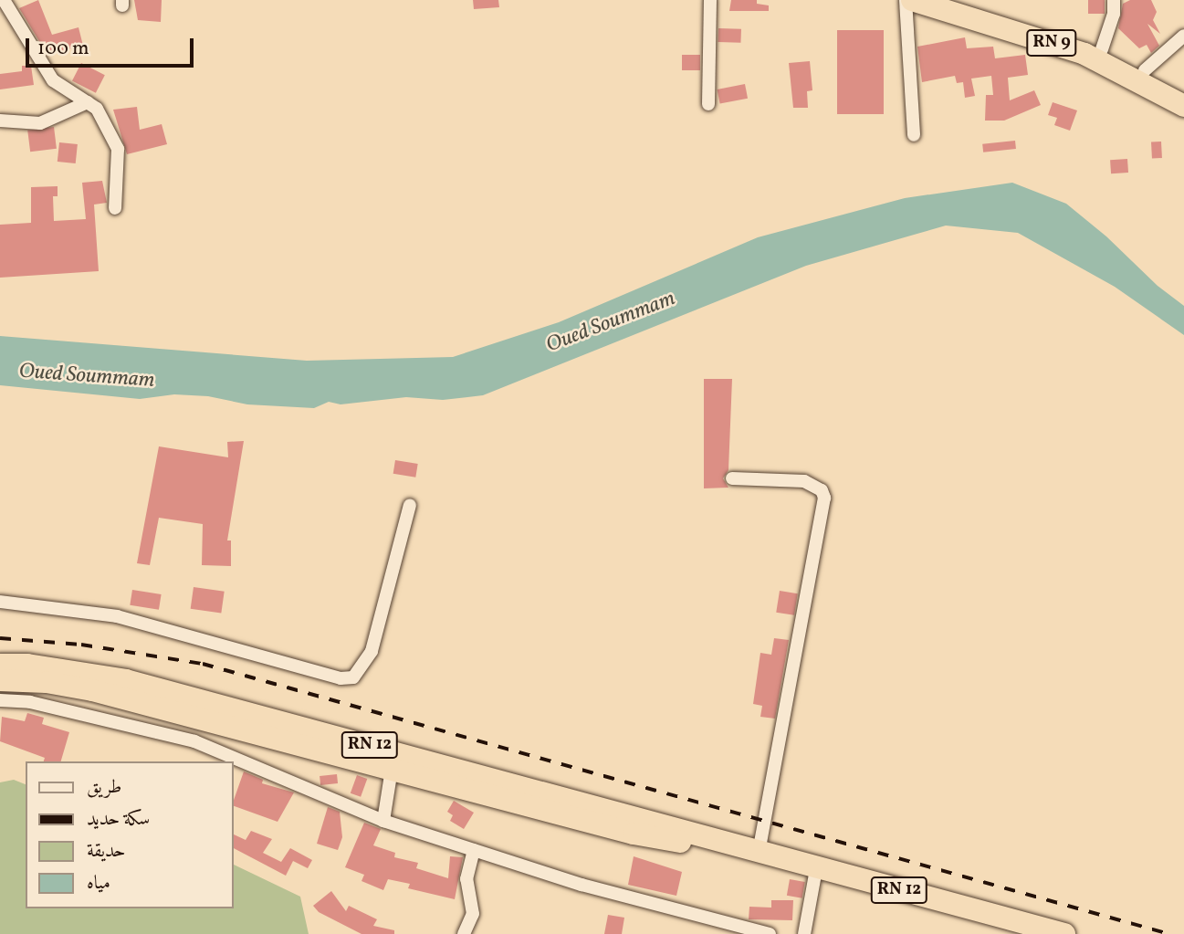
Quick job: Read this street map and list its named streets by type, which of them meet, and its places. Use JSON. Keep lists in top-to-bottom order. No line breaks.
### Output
{"streets":{"highway":["RN 9","RN 12"]},"water":["Oued Soummam"],"legend":["طريق","سكة حديد","حديقة","مياه"],"scale_bar":"100 m"}
